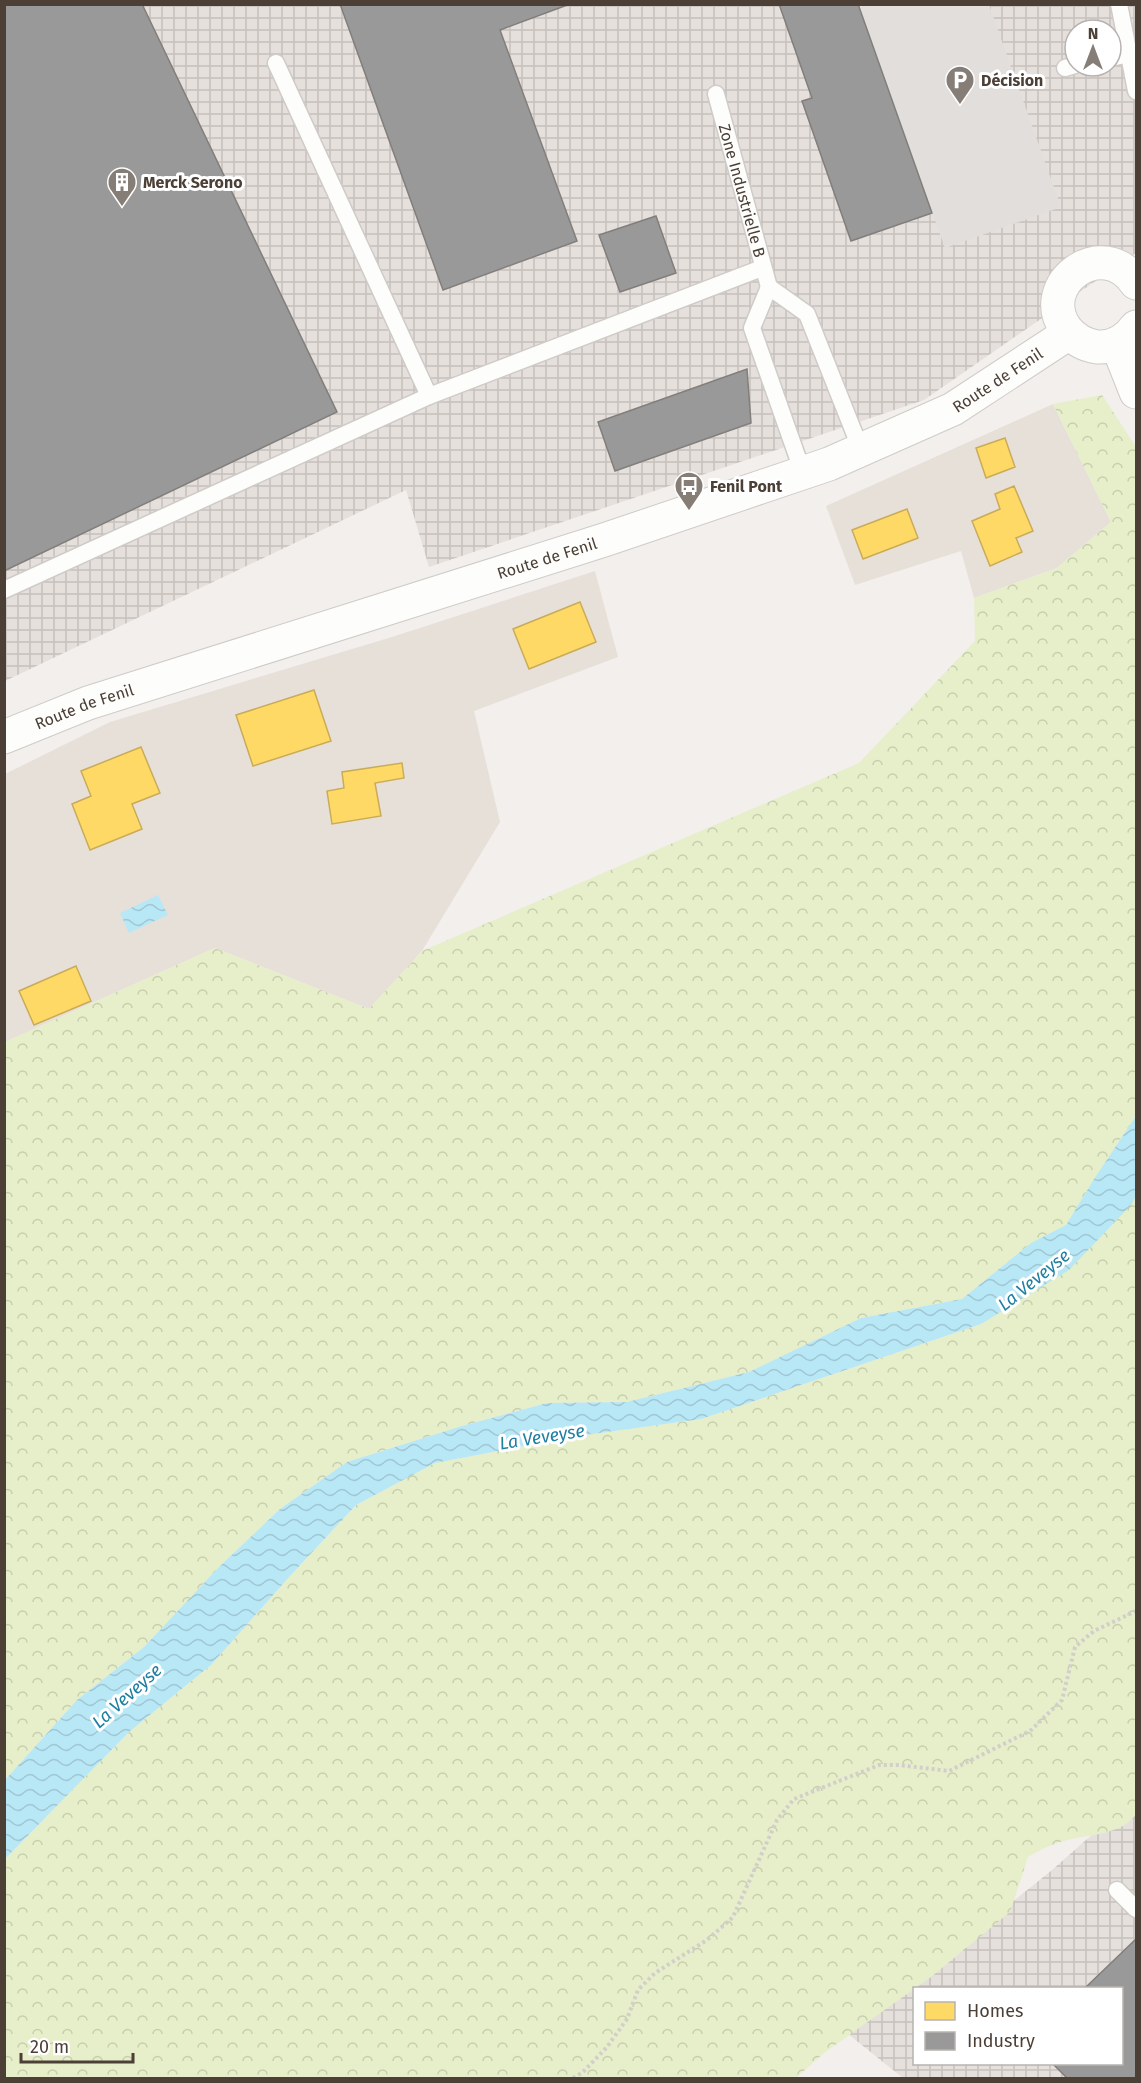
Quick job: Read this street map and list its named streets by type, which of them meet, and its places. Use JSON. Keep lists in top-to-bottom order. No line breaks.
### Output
{"streets":{"street":["Route de Fenil"],"lane":["Zone Industrielle B"]},"water":["La Veveyse"],"places":{"parking":["Décision"],"building":["Merck Serono"],"bus stop":["Fenil Pont"]},"legend":["Homes","Industry"],"scale_bar":"20 m","north":"top"}
